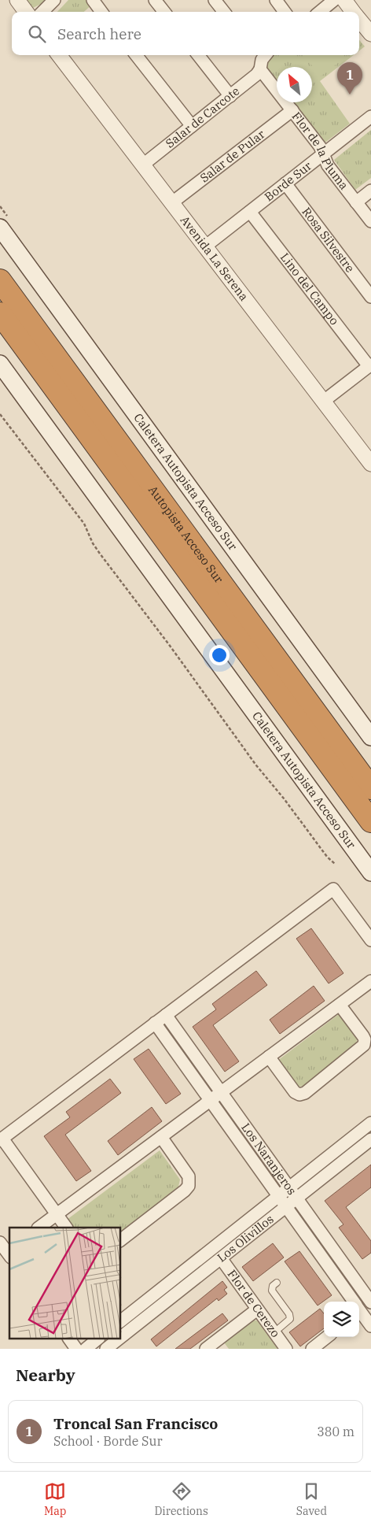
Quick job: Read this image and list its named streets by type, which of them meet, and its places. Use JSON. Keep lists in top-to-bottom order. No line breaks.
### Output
{"streets":{"highway":["Autopista Acceso Sur"],"main road":["Caletera Autopista Acceso Sur"],"street":["Salar de Carcote","Flor de la Pluma","Salar de Pular","Borde Sur","Rosa Silvestre","Avenida La Serena","Lino del Campo","Los Naranjeros","Los Olivillos","Flor de Cerezo"]},"crossings":[["Salar de Carcote","Flor de la Pluma"],["Salar de Carcote","Avenida La Serena"],["Flor de la Pluma","Salar de Pular"],["Flor de la Pluma","Borde Sur"],["Salar de Pular","Avenida La Serena"],["Borde Sur","Rosa Silvestre"],["Borde Sur","Avenida La Serena"],["Borde Sur","Lino del Campo"],["Los Naranjeros","Los Olivillos"],["Los Olivillos","Flor de Cerezo"]],"north":"top left","page":{"search":"Search here","pins":"1","heading":"Nearby","list":[{"mark":"1","name":"Troncal San Francisco","note":"School · Borde Sur","value":"380 m"}],"nav":["Map","Directions","Saved"]}}
